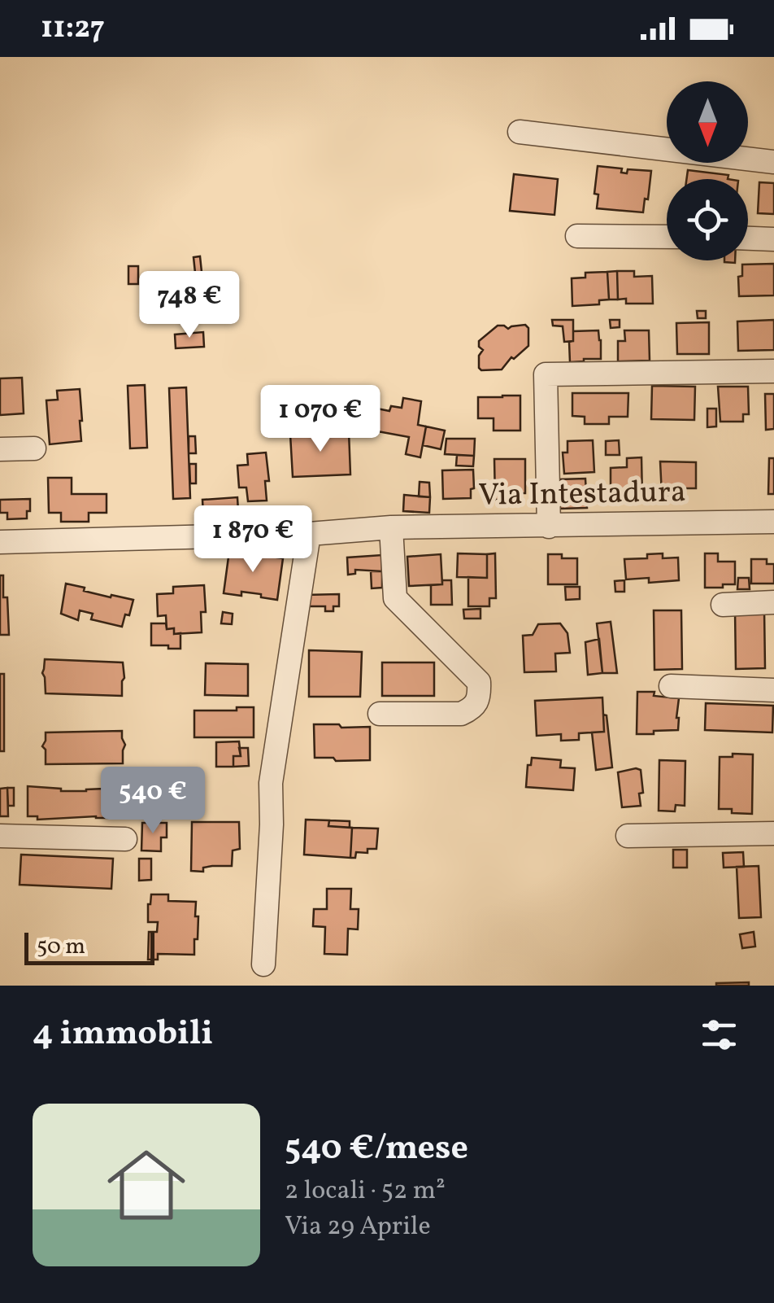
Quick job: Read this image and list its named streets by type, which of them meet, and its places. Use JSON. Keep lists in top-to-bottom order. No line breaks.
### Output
{"streets":{"street":["Via Intestadura"]},"scale_bar":"50 m","north":"bottom","page":{"status":"11:27","price":["748 €","1 070 €","1 870 €","540 €"],"scale":"50 m","heading":"4 immobili","list":[{"name":"540 €/mese","note":"2 locali · 52 m² · Via 29 Aprile"}]}}
